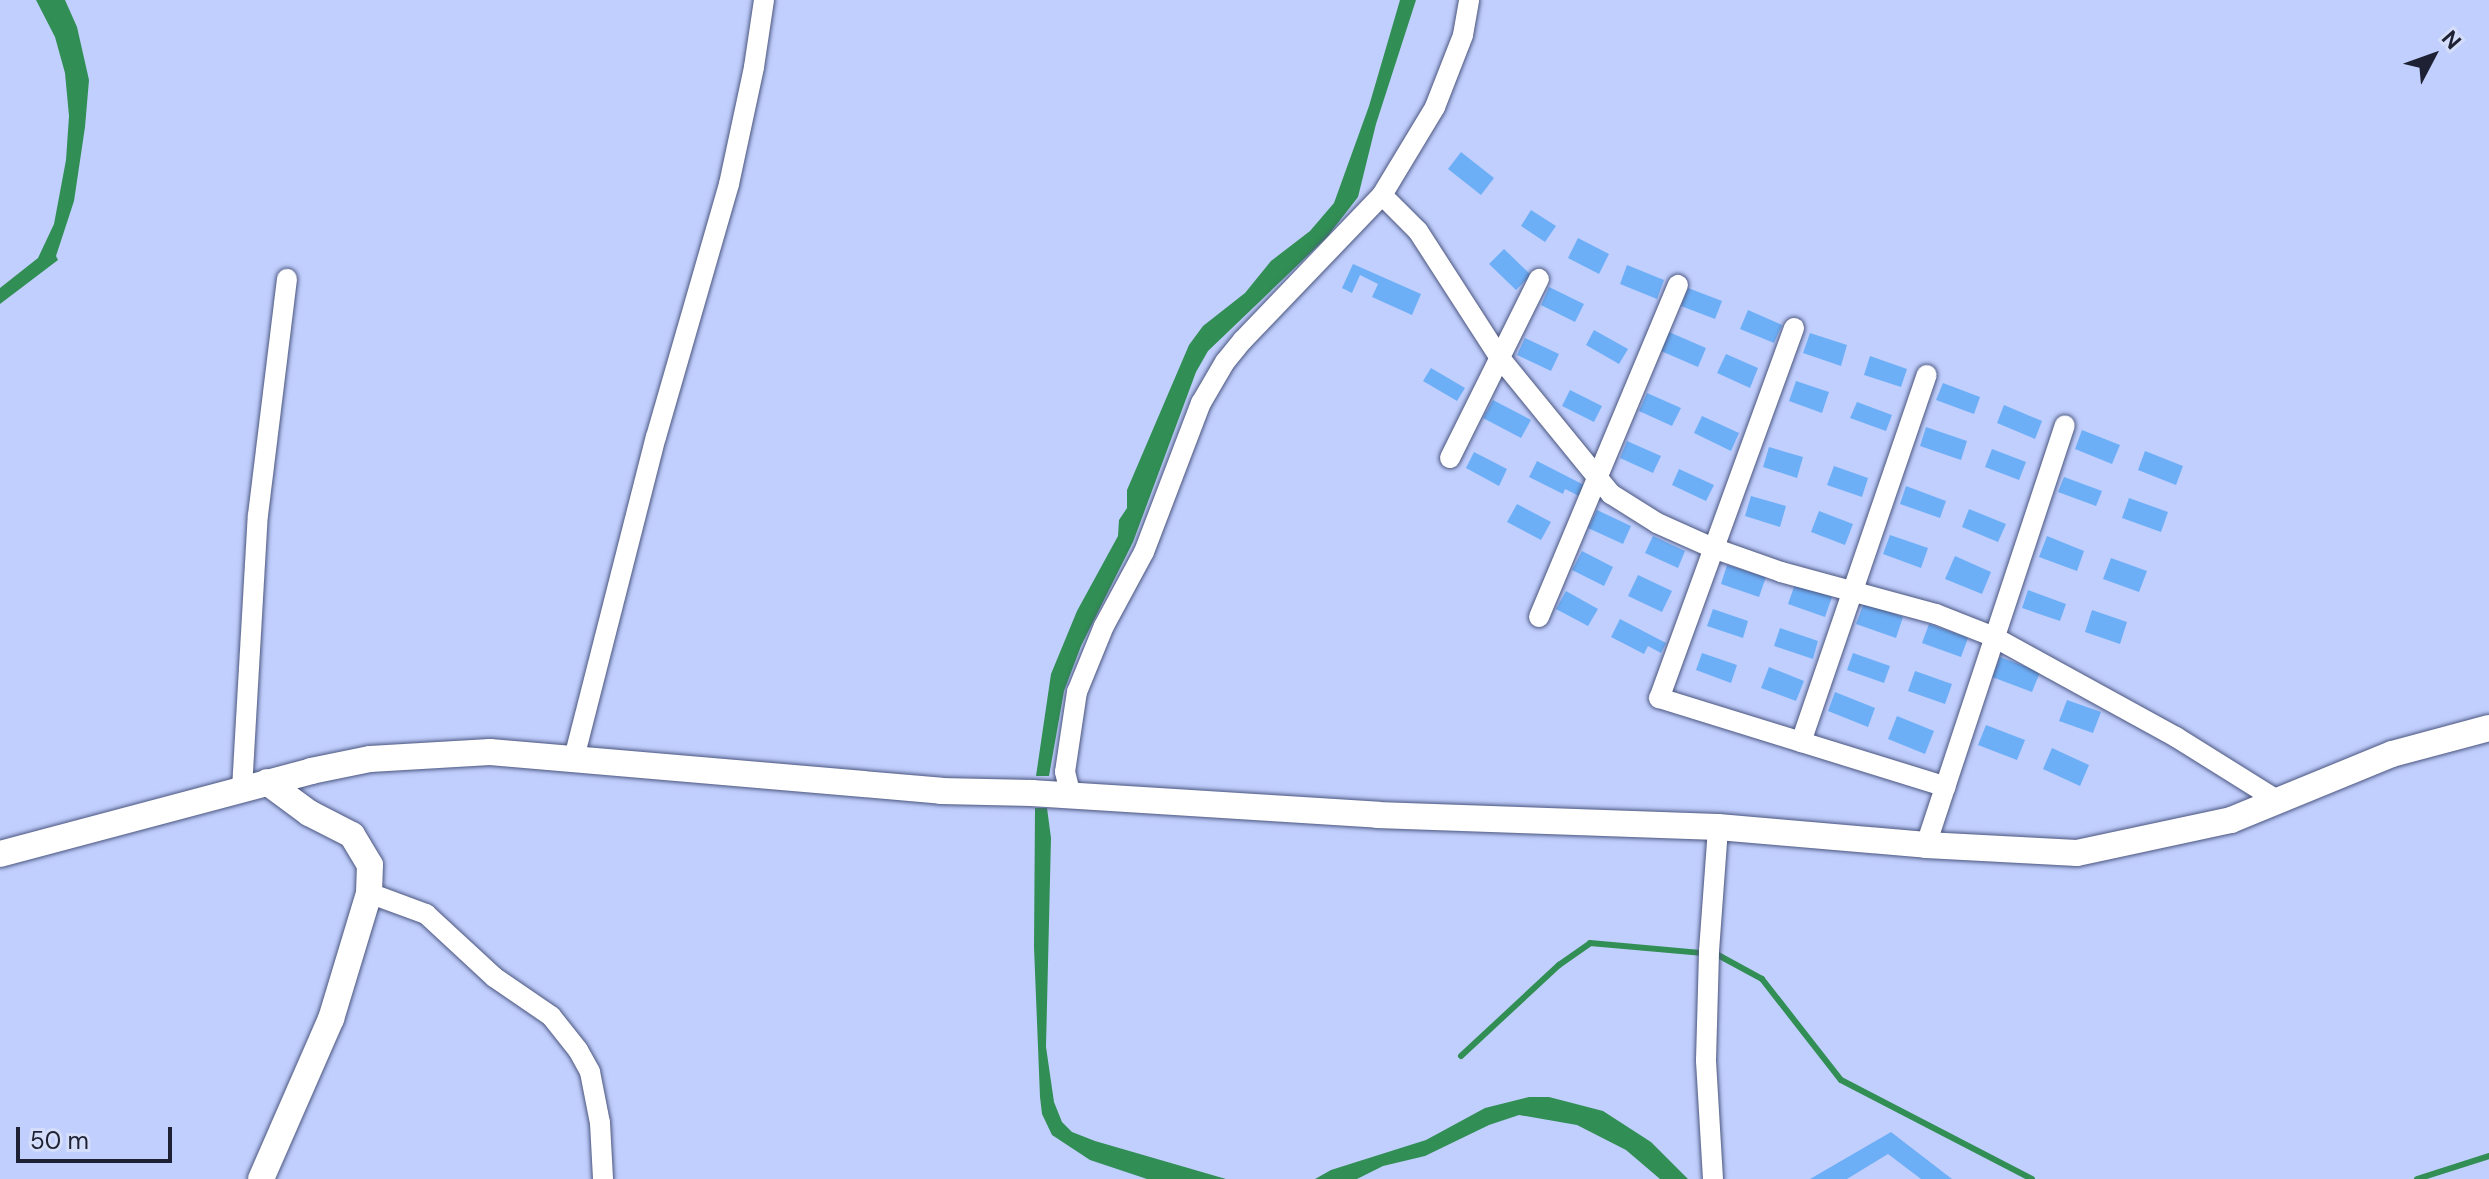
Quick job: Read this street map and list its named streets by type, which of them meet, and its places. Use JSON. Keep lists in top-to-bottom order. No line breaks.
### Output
{"scale_bar":"50 m","north":"top right"}
